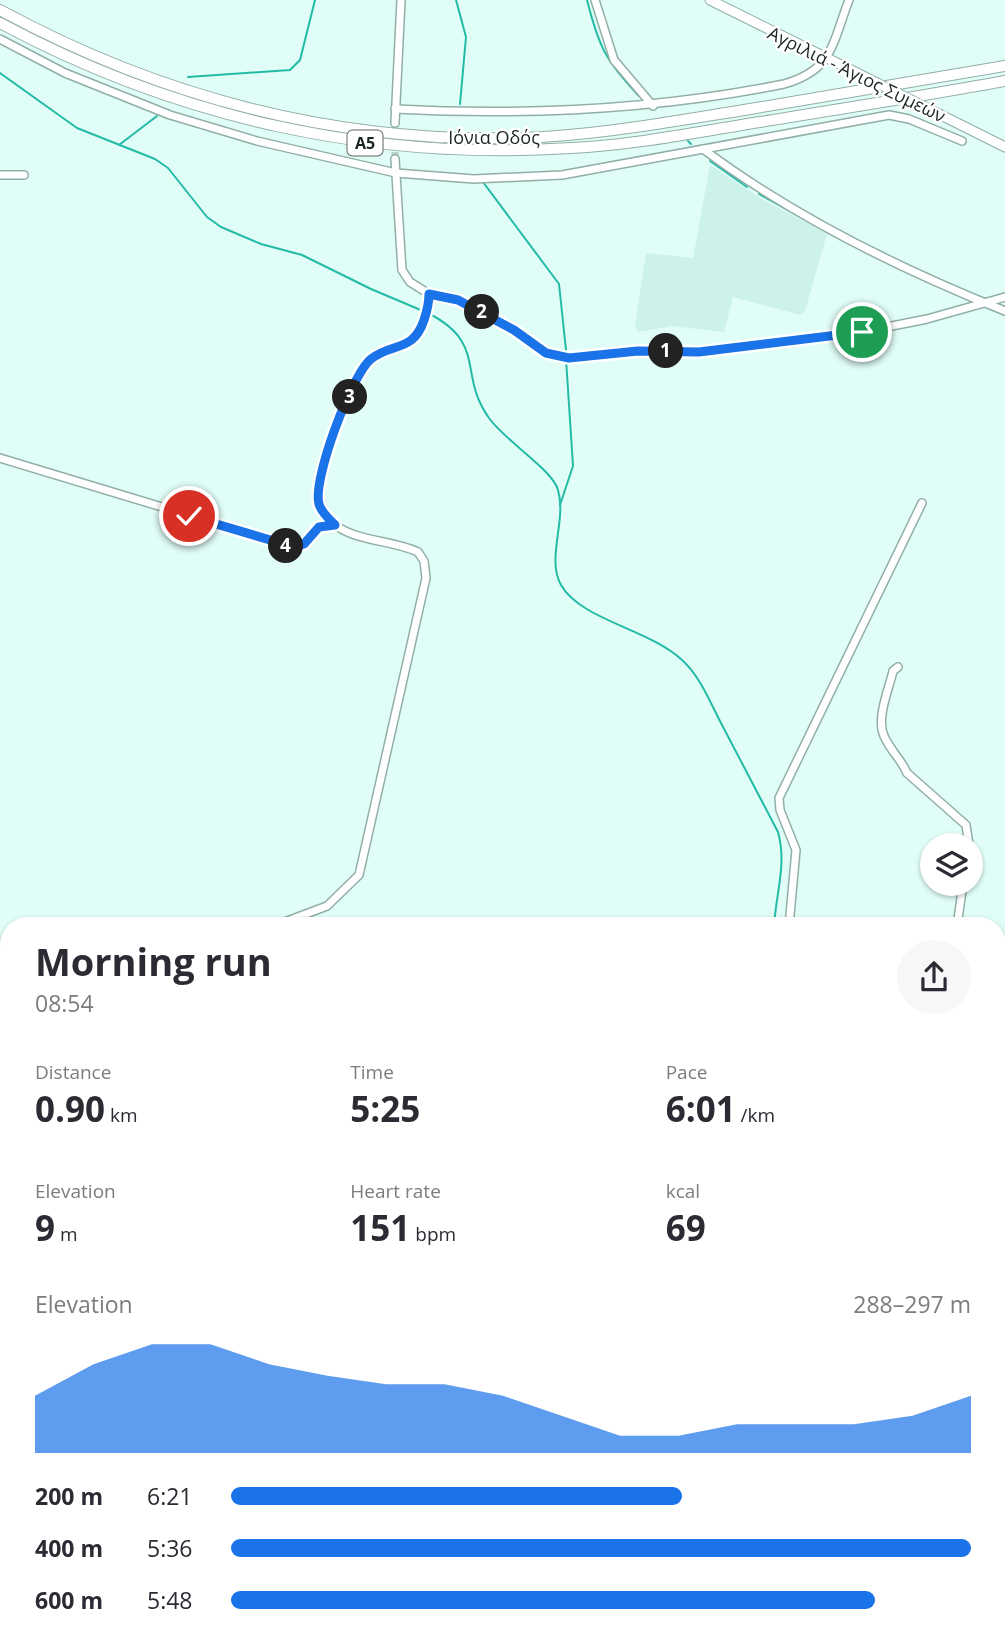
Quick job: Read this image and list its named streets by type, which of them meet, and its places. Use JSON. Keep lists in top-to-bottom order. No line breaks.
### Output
{"streets":{"highway":["Ιόνια Οδός","Α5"],"main road":["Αγριλιά - Άγιος Συμεών"]},"page":{"pins":["2","1","3","4"],"heading":["Morning run","08:54"],"stats":[["Distance","0.90 km"],["Time","5:25"],["Pace","6:01 /km"],["Elevation","9 m"],["Heart rate","151 bpm"],["kcal","69"]],"chart":["Elevation","288–297 m"],"list":[{"name":"200 m","note":"6:21"},{"name":"400 m","note":"5:36"},{"name":"600 m","note":"5:48"}]}}
